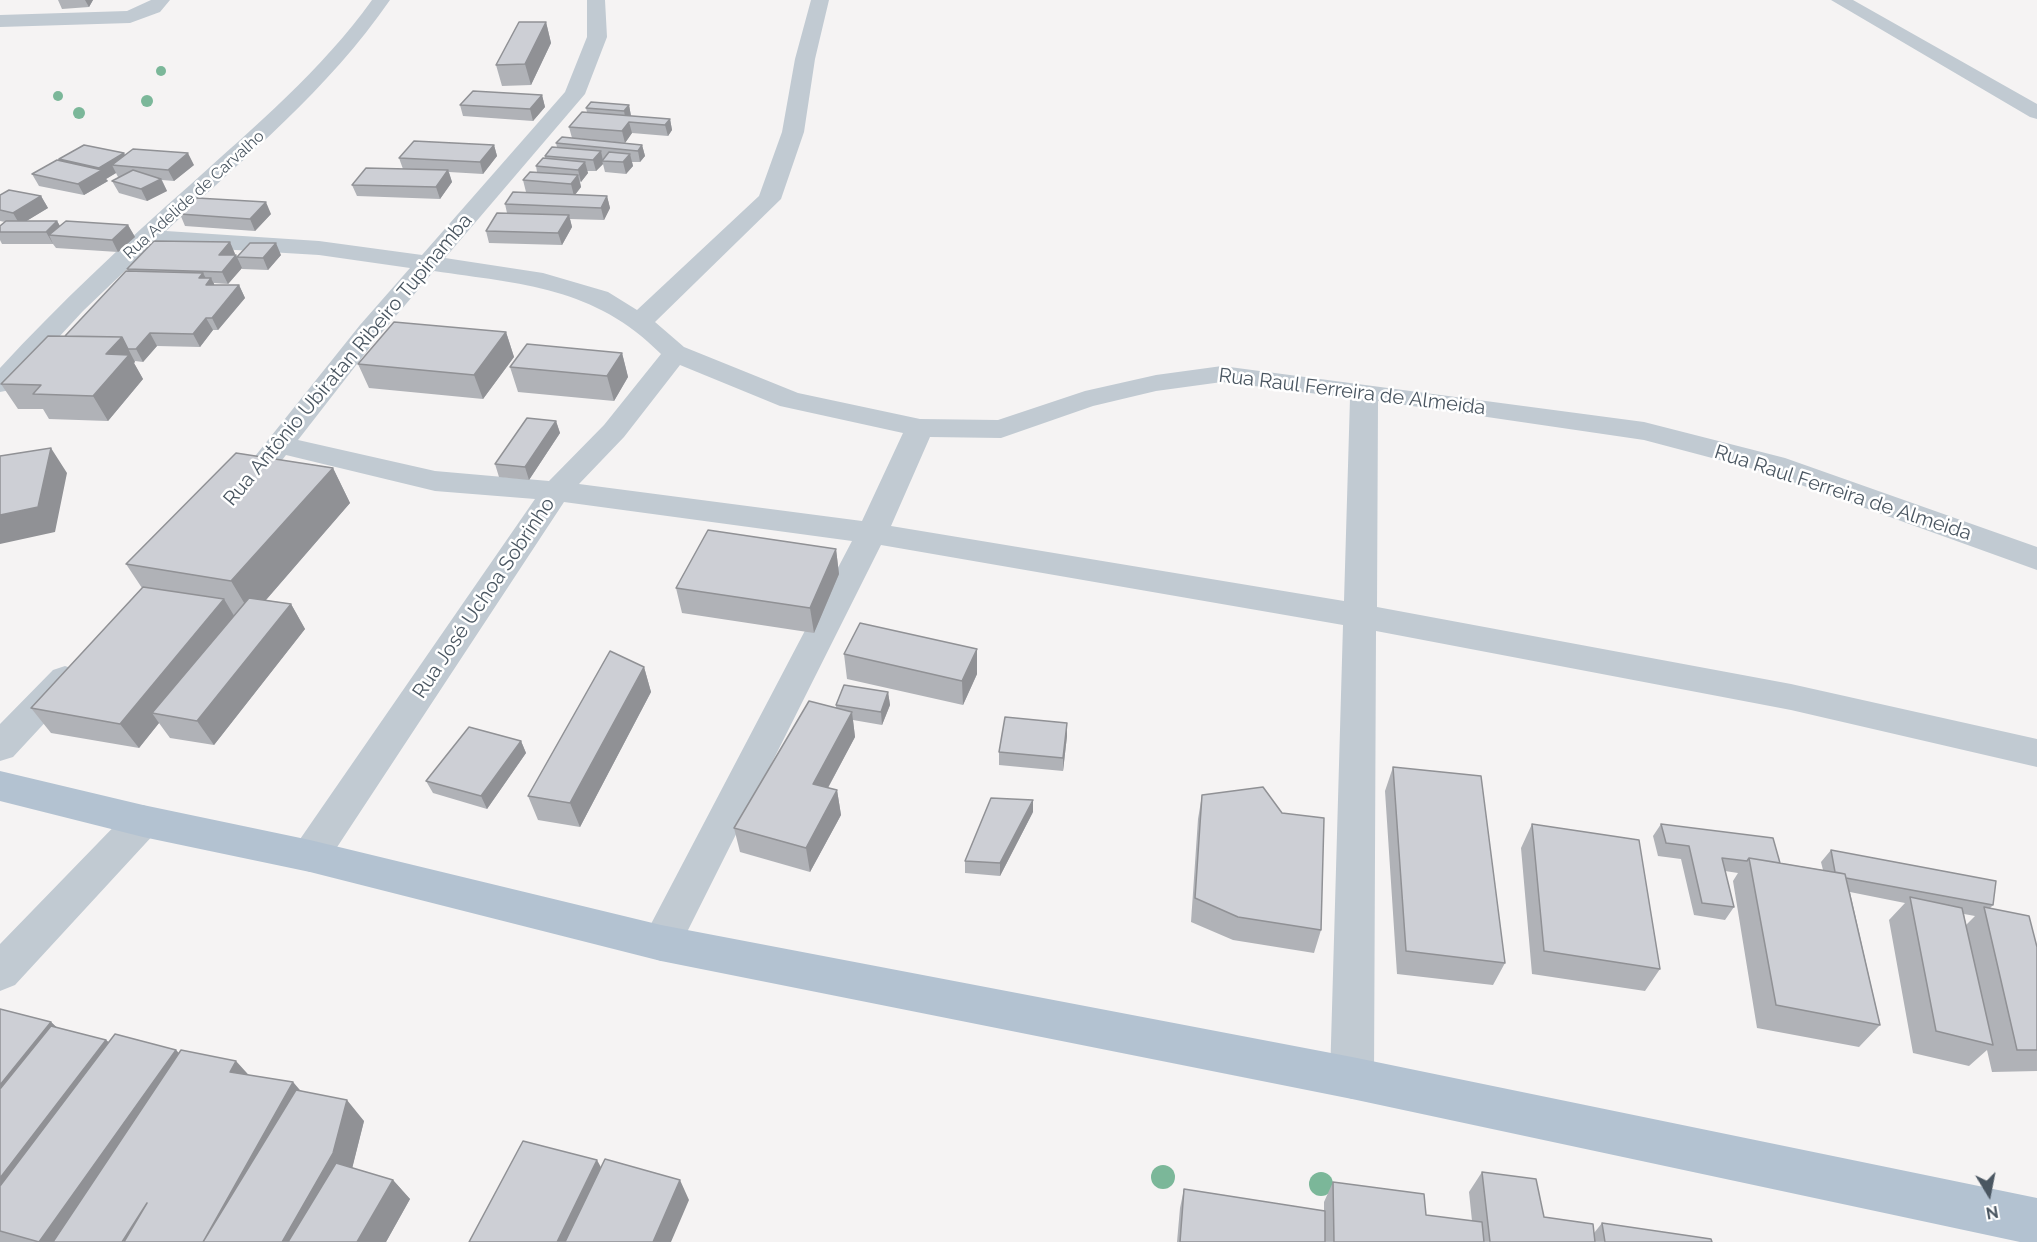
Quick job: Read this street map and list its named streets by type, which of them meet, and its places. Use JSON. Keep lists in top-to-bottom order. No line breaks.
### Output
{"streets":{"street":["Rua Adelide de Carvalho","Rua Antônio Ubiratan Ribeiro Tupinamba","Rua Raul Ferreira de Almeida","Rua José Uchoa Sobrinho"]},"crossings":[["Rua Adelide de Carvalho","Rua Raul Ferreira de Almeida"],["Rua Antônio Ubiratan Ribeiro Tupinamba","Rua Raul Ferreira de Almeida"],["Rua Raul Ferreira de Almeida","Rua José Uchoa Sobrinho"]],"north":"bottom"}
